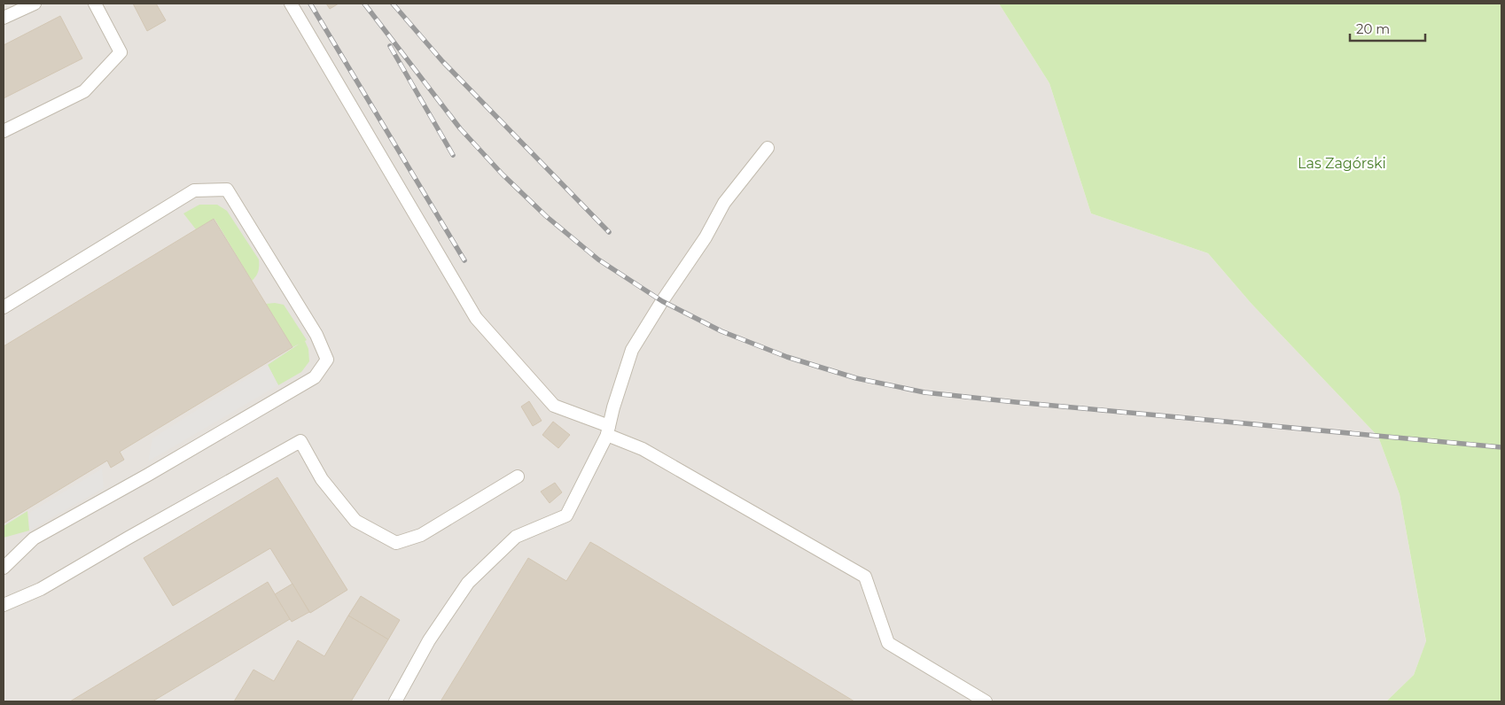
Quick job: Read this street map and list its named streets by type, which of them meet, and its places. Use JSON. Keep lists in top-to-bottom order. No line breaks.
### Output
{"parks":["Las Zagórski"],"scale_bar":"20 m"}
